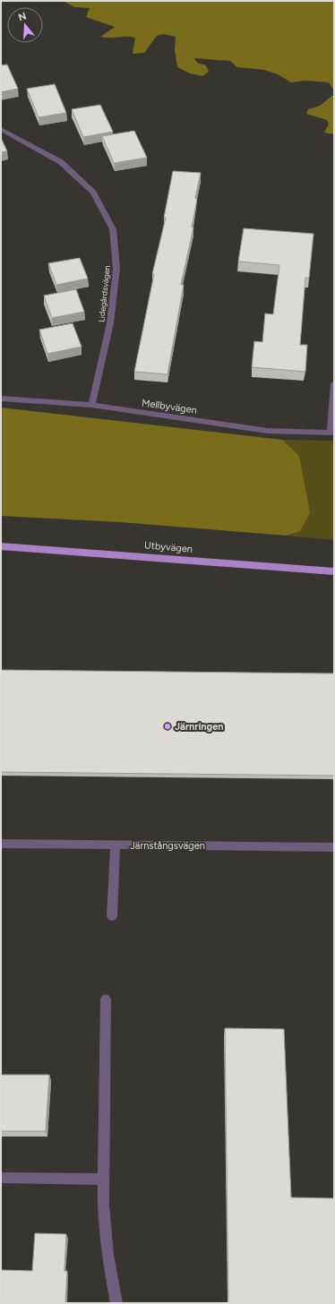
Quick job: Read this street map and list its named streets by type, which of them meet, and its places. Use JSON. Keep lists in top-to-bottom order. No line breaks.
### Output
{"streets":{"main road":["Utbyvägen"],"street":["Lidegårdsvägen","Mellbyvägen","Järnstångsvägen"]},"crossings":[["Lidegårdsvägen","Mellbyvägen"]],"places":["Järnringen"],"north":"top"}
